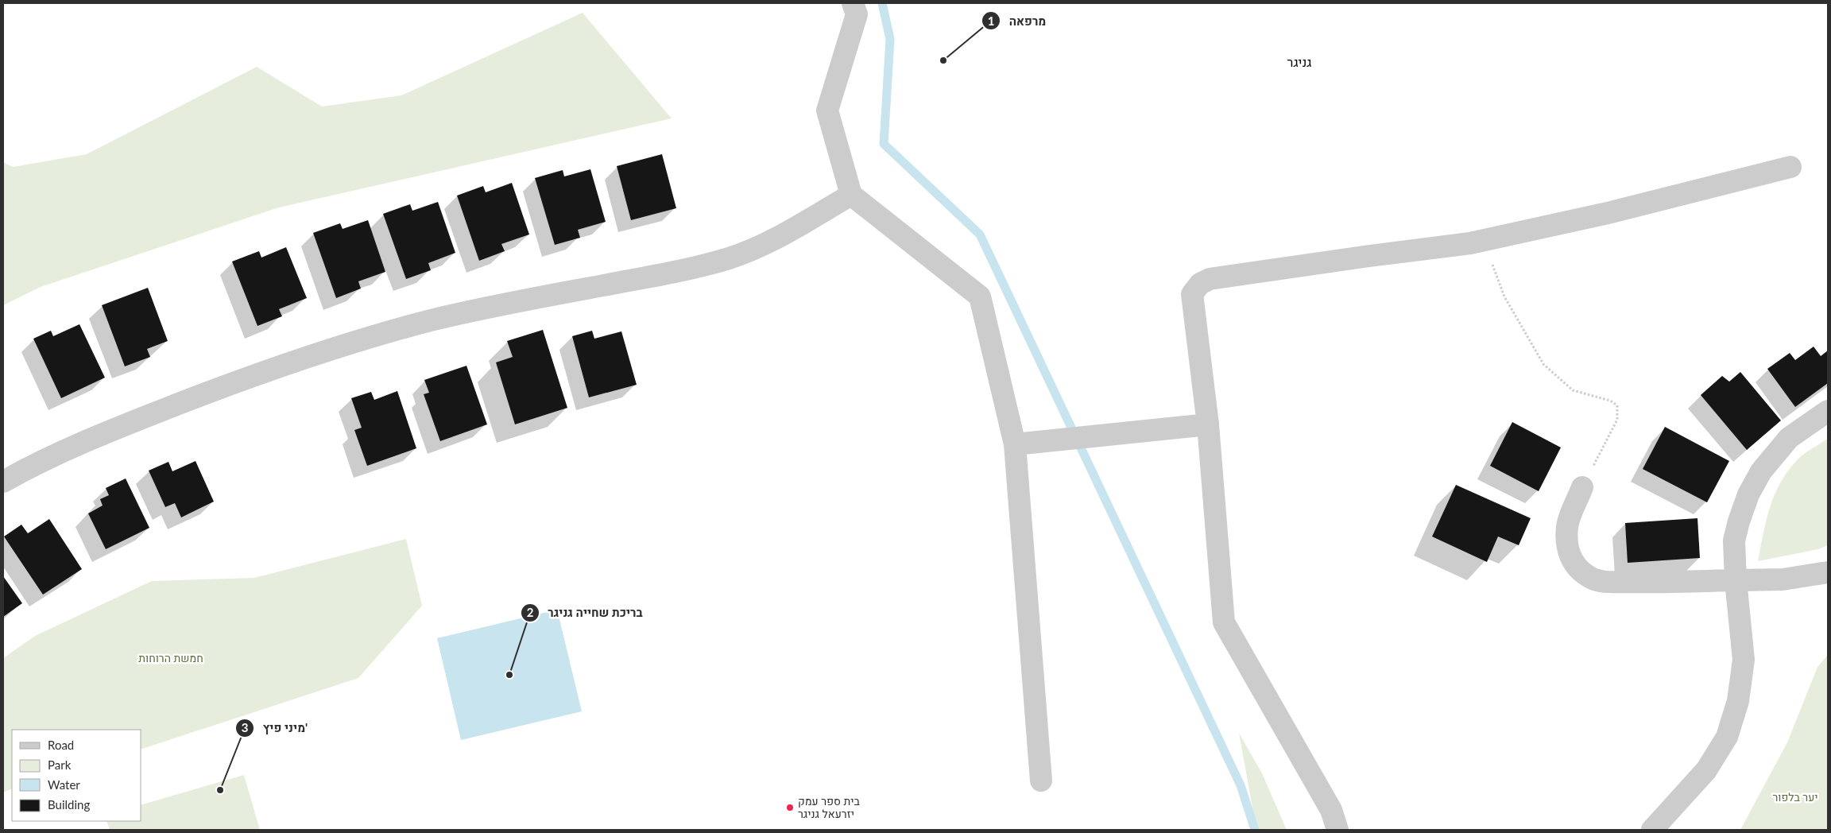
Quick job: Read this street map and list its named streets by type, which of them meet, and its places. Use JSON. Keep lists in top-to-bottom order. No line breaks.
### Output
{"districts":["גניגר"],"parks":["חמשת הרוחות","יער בלפור"],"places":["מרפאה","בריכת שחייה גניגר","מיני פיץ'","בית ספר עמק יזרעאל גניגר"],"legend":["Road","Park","Water","Building"]}
